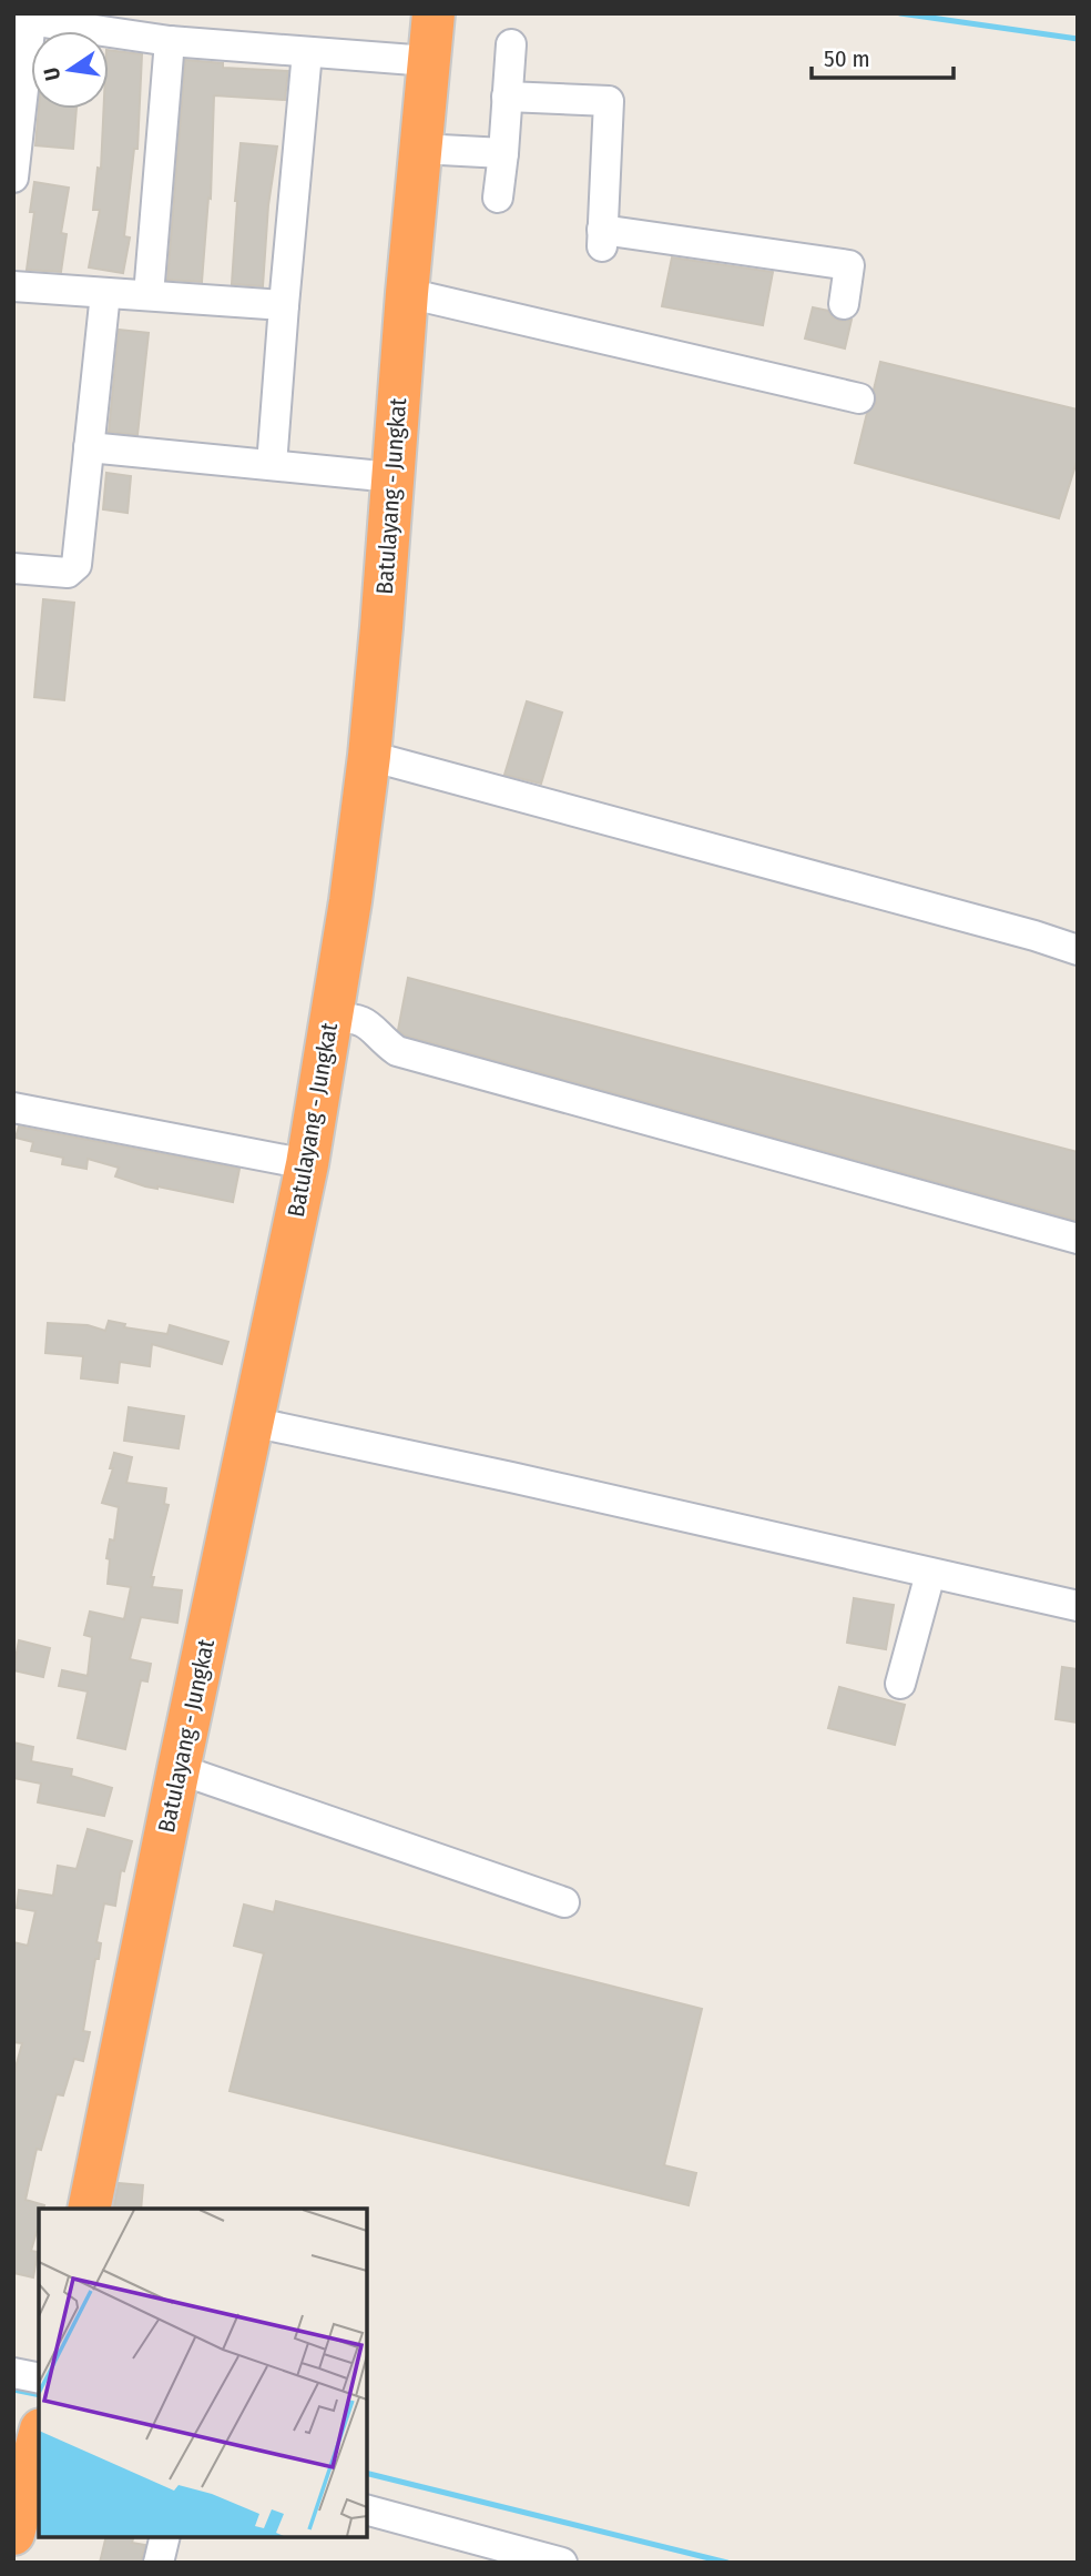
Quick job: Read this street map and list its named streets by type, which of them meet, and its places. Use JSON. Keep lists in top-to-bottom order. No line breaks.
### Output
{"streets":{"highway":["Batulayang - Jungkat"]},"scale_bar":"50 m","north":"left"}
